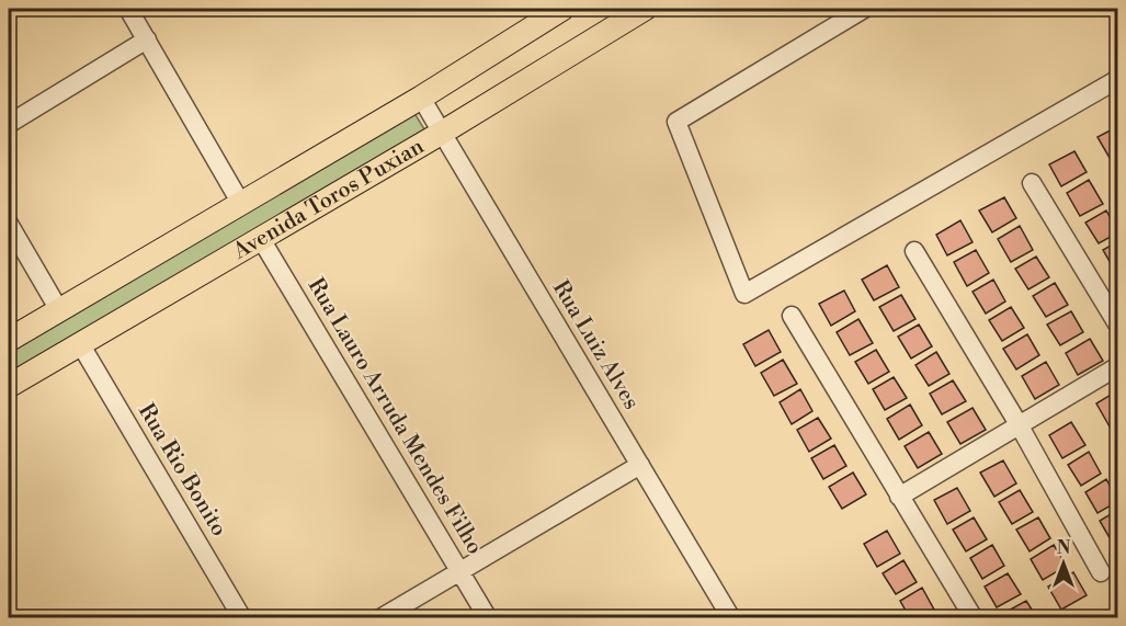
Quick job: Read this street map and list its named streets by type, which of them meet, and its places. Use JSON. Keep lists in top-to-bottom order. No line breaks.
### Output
{"streets":{"main road":["Avenida Toros Puxian"],"street":["Rua Luiz Alves","Rua Lauro Arruda Mendes Filho","Rua Rio Bonito"]},"crossings":[["Avenida Toros Puxian","Rua Luiz Alves"],["Avenida Toros Puxian","Rua Lauro Arruda Mendes Filho"],["Avenida Toros Puxian","Rua Rio Bonito"]],"north":"top"}
